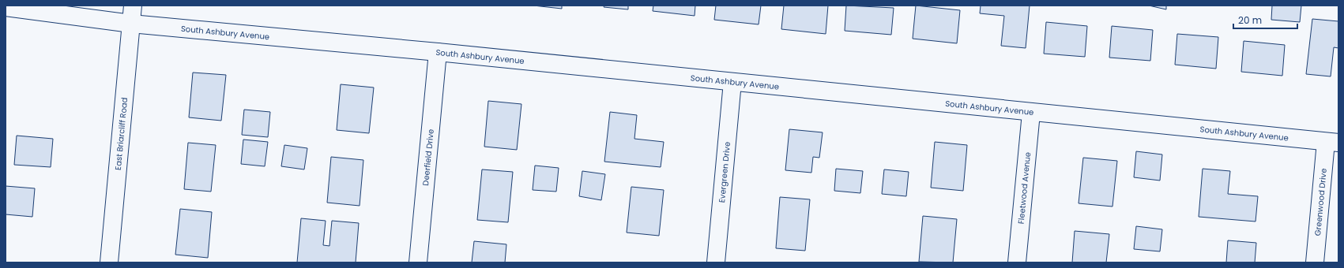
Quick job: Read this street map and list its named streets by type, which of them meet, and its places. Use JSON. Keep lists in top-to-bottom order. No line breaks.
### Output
{"streets":{"street":["South Ashbury Avenue","East Briarcliff Road","Deerfield Drive","Evergreen Drive","Fleetwood Avenue","Greenwood Drive"]},"crossings":[["South Ashbury Avenue","East Briarcliff Road"],["South Ashbury Avenue","Deerfield Drive"],["South Ashbury Avenue","Evergreen Drive"],["South Ashbury Avenue","Fleetwood Avenue"],["South Ashbury Avenue","Greenwood Drive"]],"scale_bar":"20 m"}
